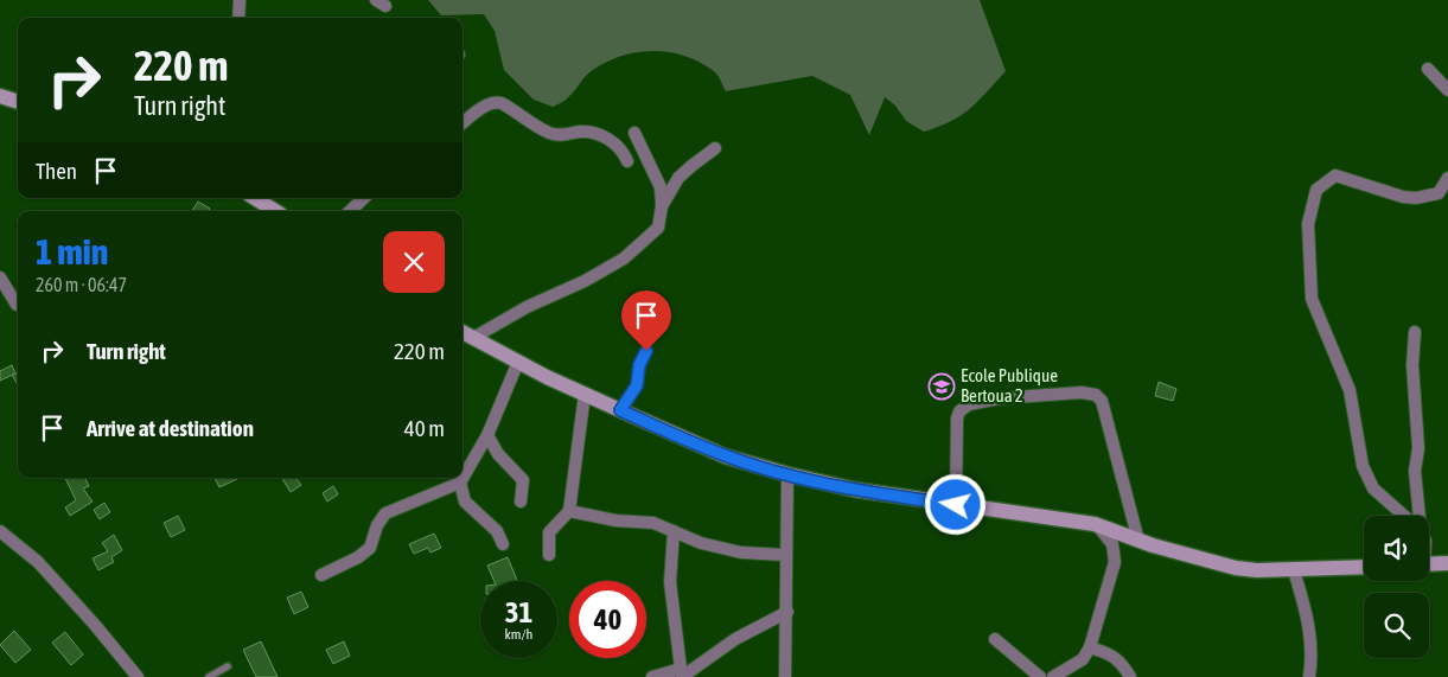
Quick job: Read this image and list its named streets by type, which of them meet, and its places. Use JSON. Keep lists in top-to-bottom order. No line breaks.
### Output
{"places":{"school or university":["Ecole Publique Bertoua 2"]},"page":{"turn":["220 m","Turn right"],"then":"Then","heading":["1 min","260 m · 06:47"],"list":[{"name":"Turn right","value":"220 m"},{"name":"Arrive at destination","value":"40 m"}],"speed":"31 km/h","limit":"40"}}
